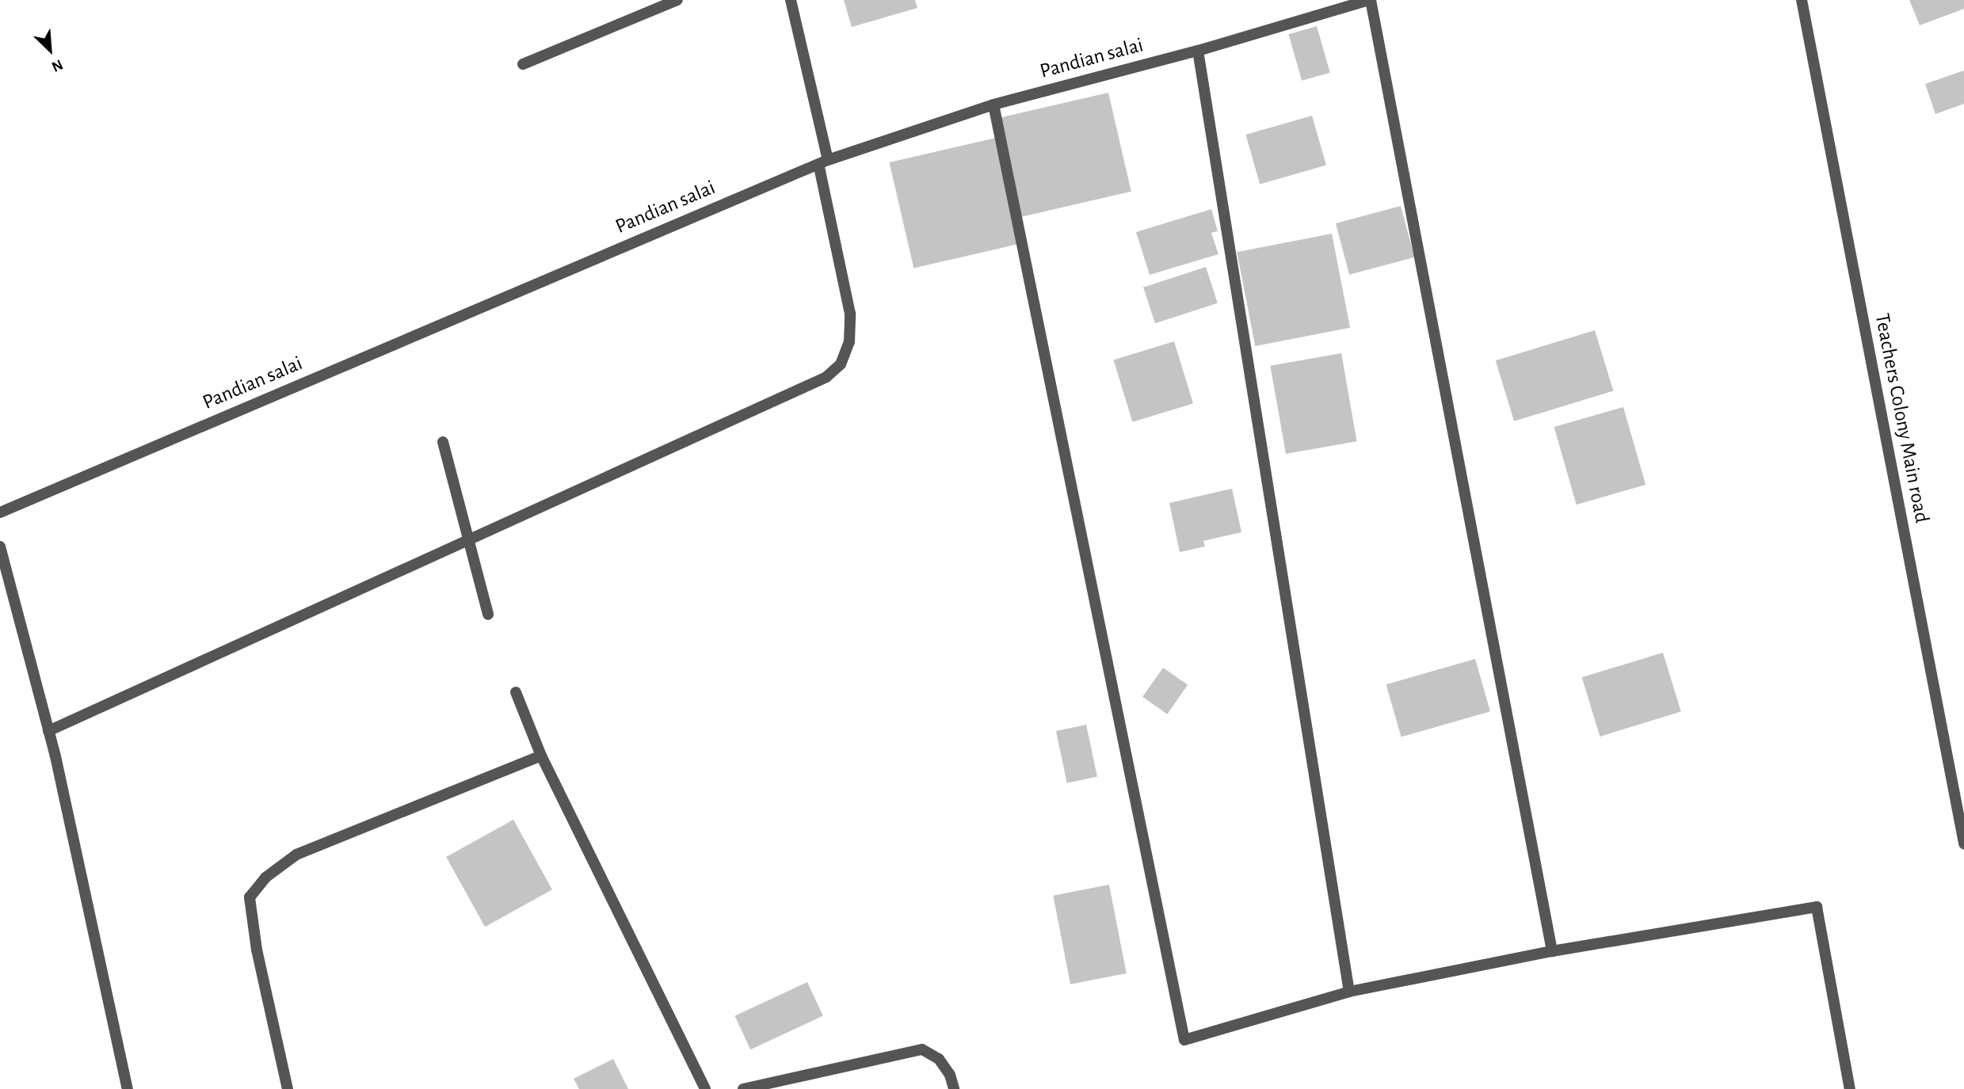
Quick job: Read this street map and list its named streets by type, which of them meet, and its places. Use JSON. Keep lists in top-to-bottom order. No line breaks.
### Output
{"streets":{"street":["Pandian salai","Teachers Colony Main road"]},"north":"bottom right"}
